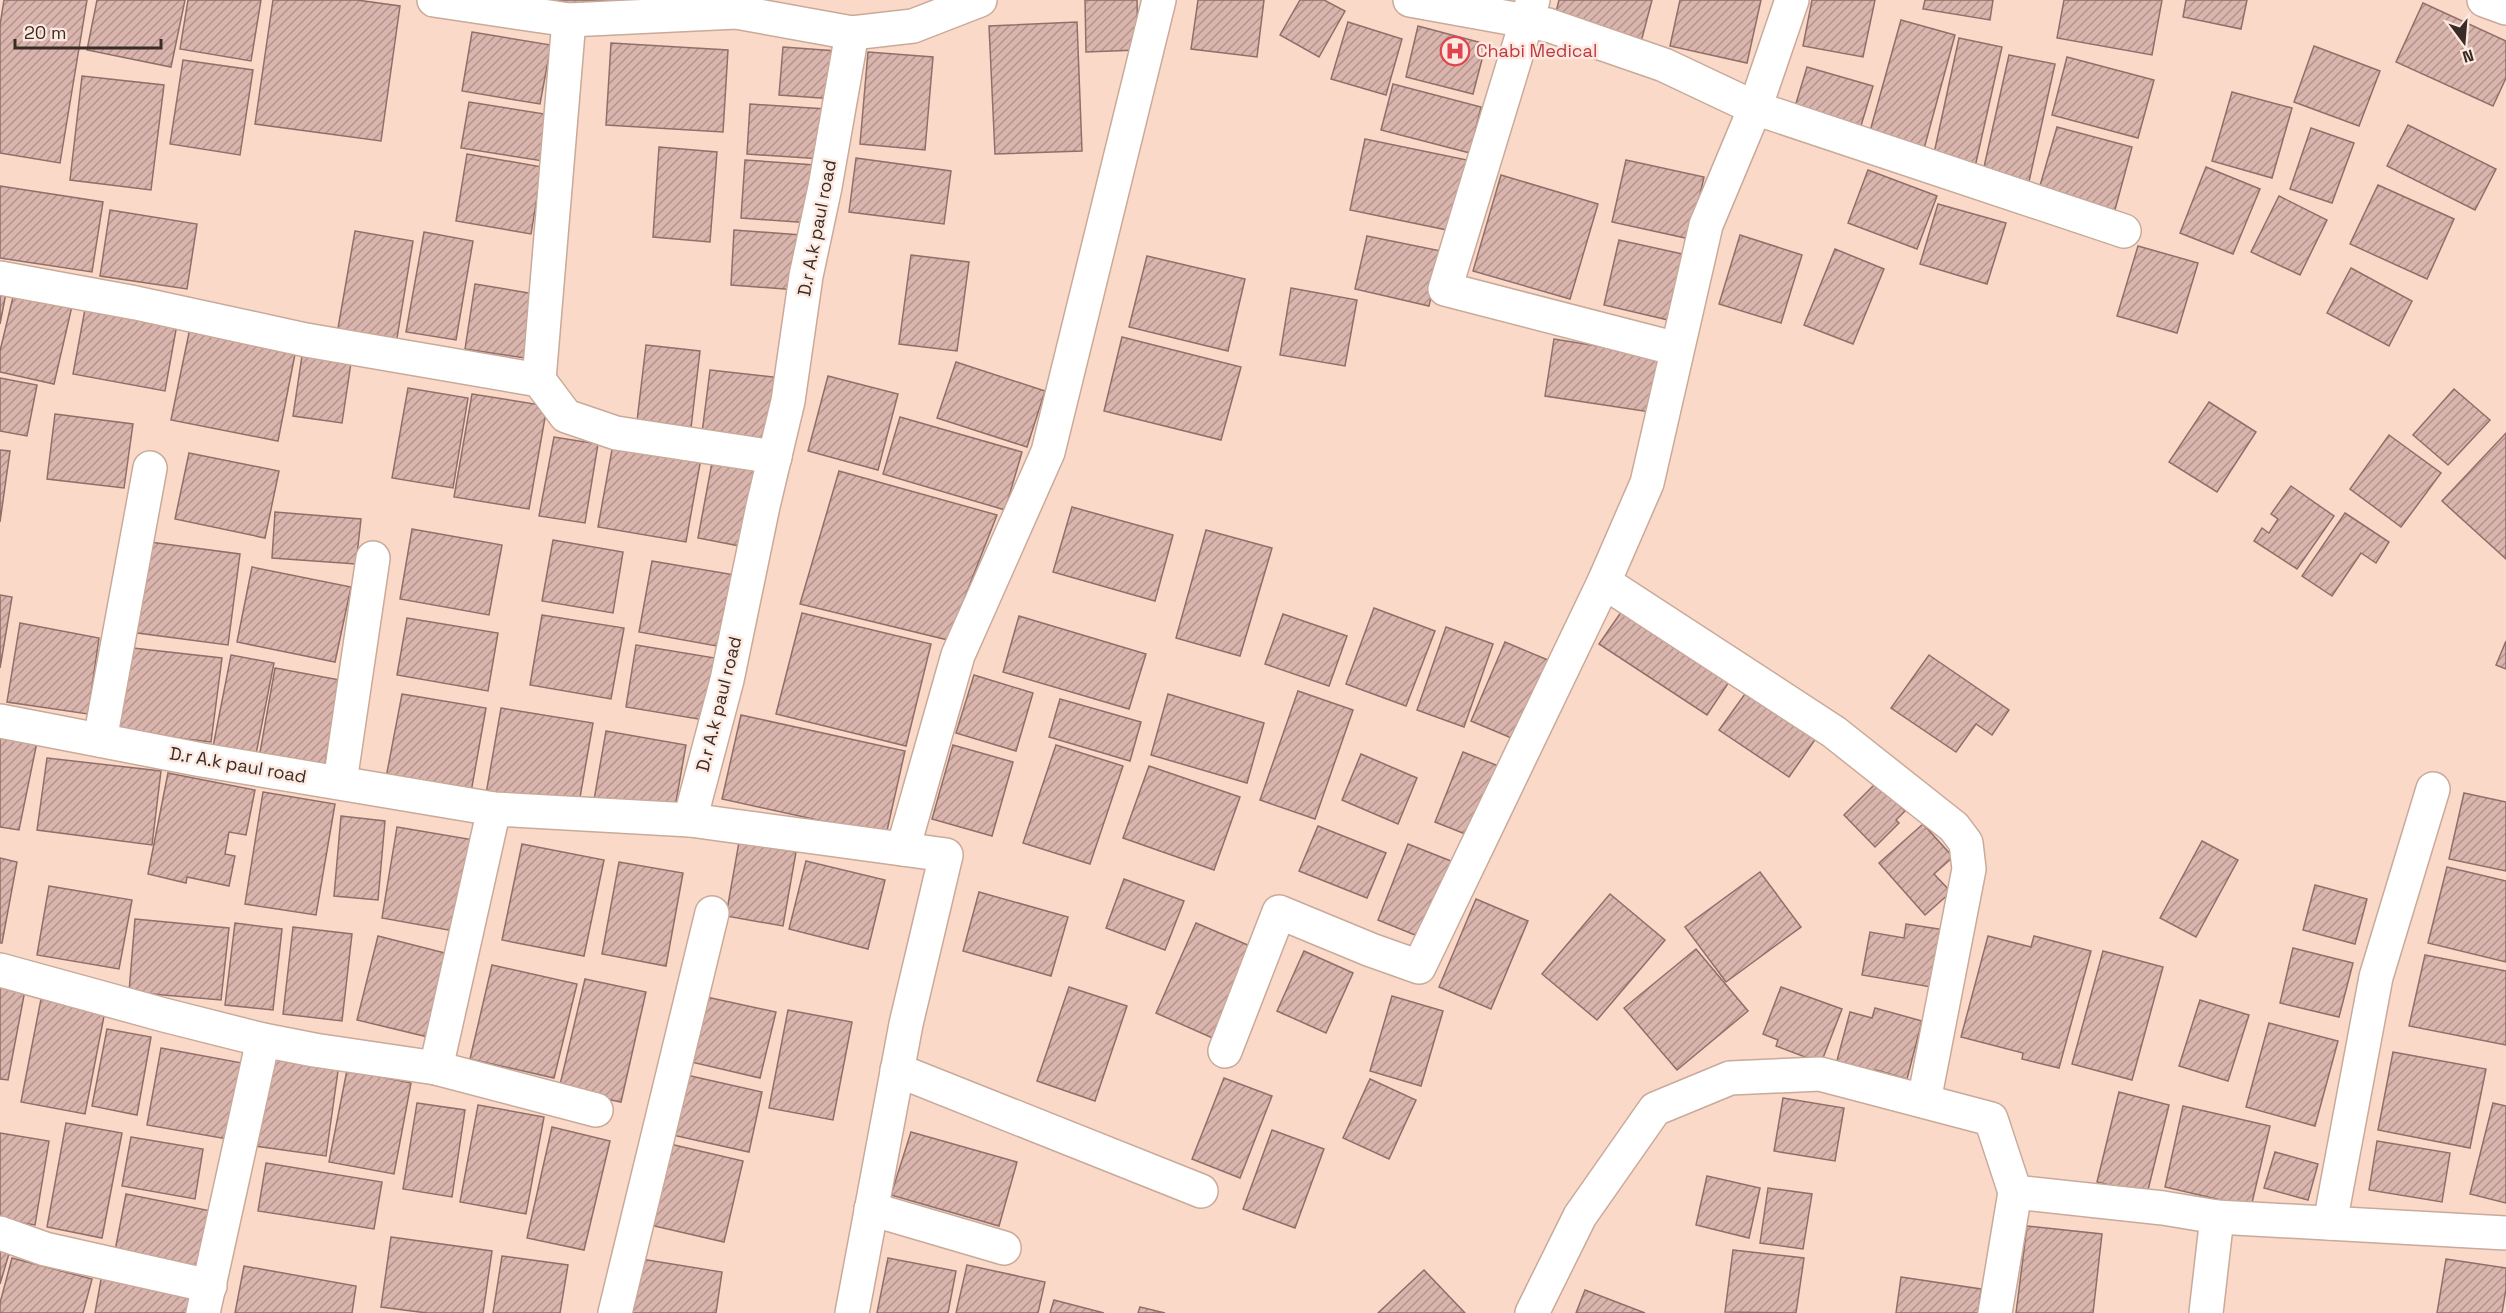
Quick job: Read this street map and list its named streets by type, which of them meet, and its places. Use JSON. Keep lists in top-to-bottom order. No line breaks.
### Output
{"streets":{"street":["D.r A.k paul road"]},"places":{"hospital":["Chabi Medical"]},"scale_bar":"20 m","north":"bottom"}
